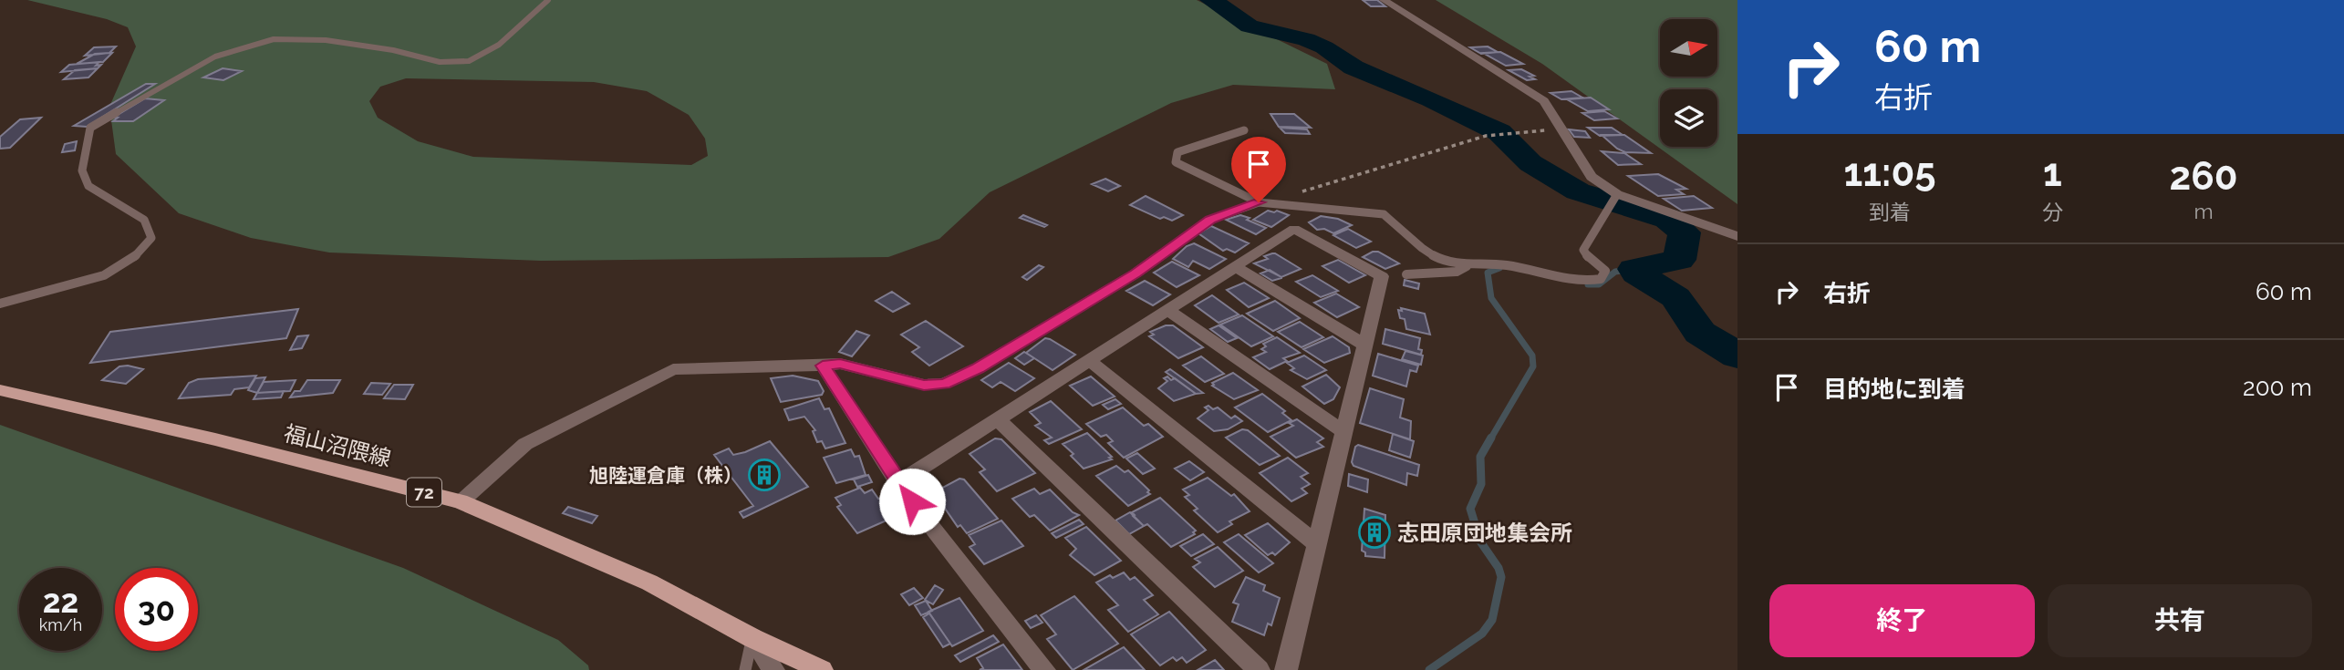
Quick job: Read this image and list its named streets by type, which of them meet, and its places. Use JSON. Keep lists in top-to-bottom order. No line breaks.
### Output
{"streets":{"main road":["福山沼隈線","72"]},"places":{"building":["旭陸運倉庫（株）","志田原団地集会所"]},"north":"right","page":{"turn":["60 m","右折"],"eta":["11:05","到着","1","分","260","m"],"list":[{"name":"右折","value":"60 m"},{"name":"目的地に到着","value":"200 m"}],"speed":"22 km/h","limit":"30","buttons":["終了","共有"]}}
